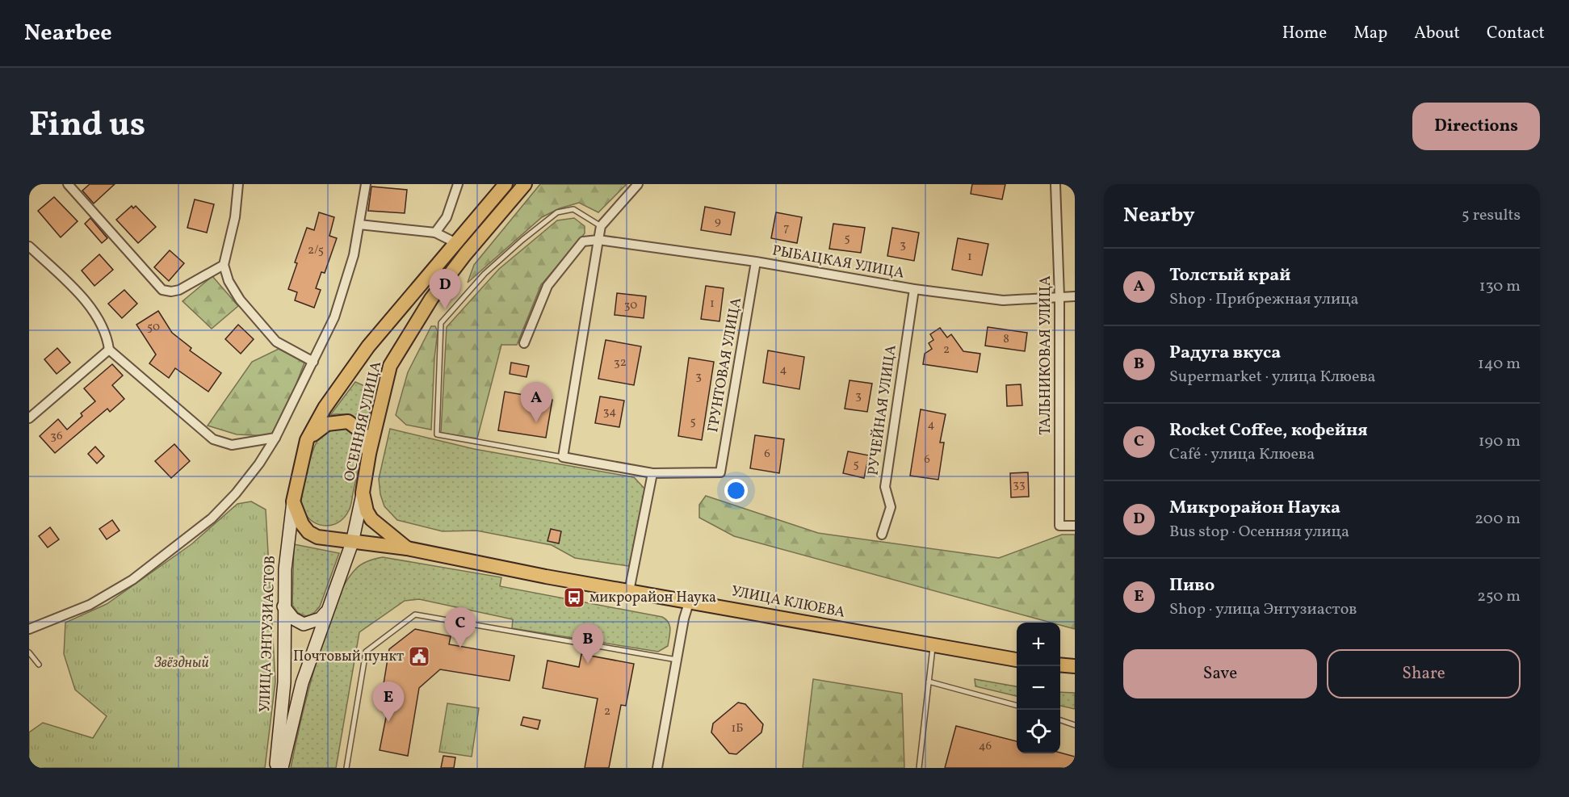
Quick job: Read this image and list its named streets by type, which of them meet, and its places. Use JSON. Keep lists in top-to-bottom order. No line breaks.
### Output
{"streets":{"main road":["ОСЕННЯЯ УЛИЦА","УЛИЦА КЛЮЕВА","УЛИЦА ЭНТУЗИАСТОВ"],"street":["РЫБАЦКАЯ УЛИЦА","ТАЛЬНИКОВАЯ УЛИЦА","ГРУНТОВАЯ УЛИЦА","РУЧЕЙНАЯ УЛИЦА"]},"crossings":[["РЫБАЦКАЯ УЛИЦА","ТАЛЬНИКОВАЯ УЛИЦА"],["РЫБАЦКАЯ УЛИЦА","ГРУНТОВАЯ УЛИЦА"],["РЫБАЦКАЯ УЛИЦА","РУЧЕЙНАЯ УЛИЦА"],["ОСЕННЯЯ УЛИЦА","УЛИЦА КЛЮЕВА"],["ОСЕННЯЯ УЛИЦА","УЛИЦА ЭНТУЗИАСТОВ"],["УЛИЦА КЛЮЕВА","УЛИЦА ЭНТУЗИАСТОВ"]],"parks":["Звёздный"],"places":{"bus stop":["микрорайон Наука"],"public building":["Почтовый пункт"]},"house_numbers":["9","7","5","3","2/5","1","1","30","50","8","2","32","4","3","3","34","5","4","36","6","6","5","33","2","1Б","46"],"page":{"header":"Nearbee","nav":["Home","Map","About","Contact"],"title":"Find us","buttons":["Directions",["Save","Share"]],"heading":["Nearby","5 results"],"list":[{"mark":"A","name":"Толстый край","note":"Shop · Прибрежная улица","value":"130 m"},{"mark":"B","name":"Радуга вкуса","note":"Supermarket · улица Клюева","value":"140 m"},{"mark":"C","name":"Rocket Coffee, кофейня","note":"Café · улица Клюева","value":"190 m"},{"mark":"D","name":"Микрорайон Наука","note":"Bus stop · Осенняя улица","value":"200 m"},{"mark":"E","name":"Пиво","note":"Shop · улица Энтузиастов","value":"250 m"}],"pins":["D","A","C","B","E"],"map_buttons":["+","−"]}}
